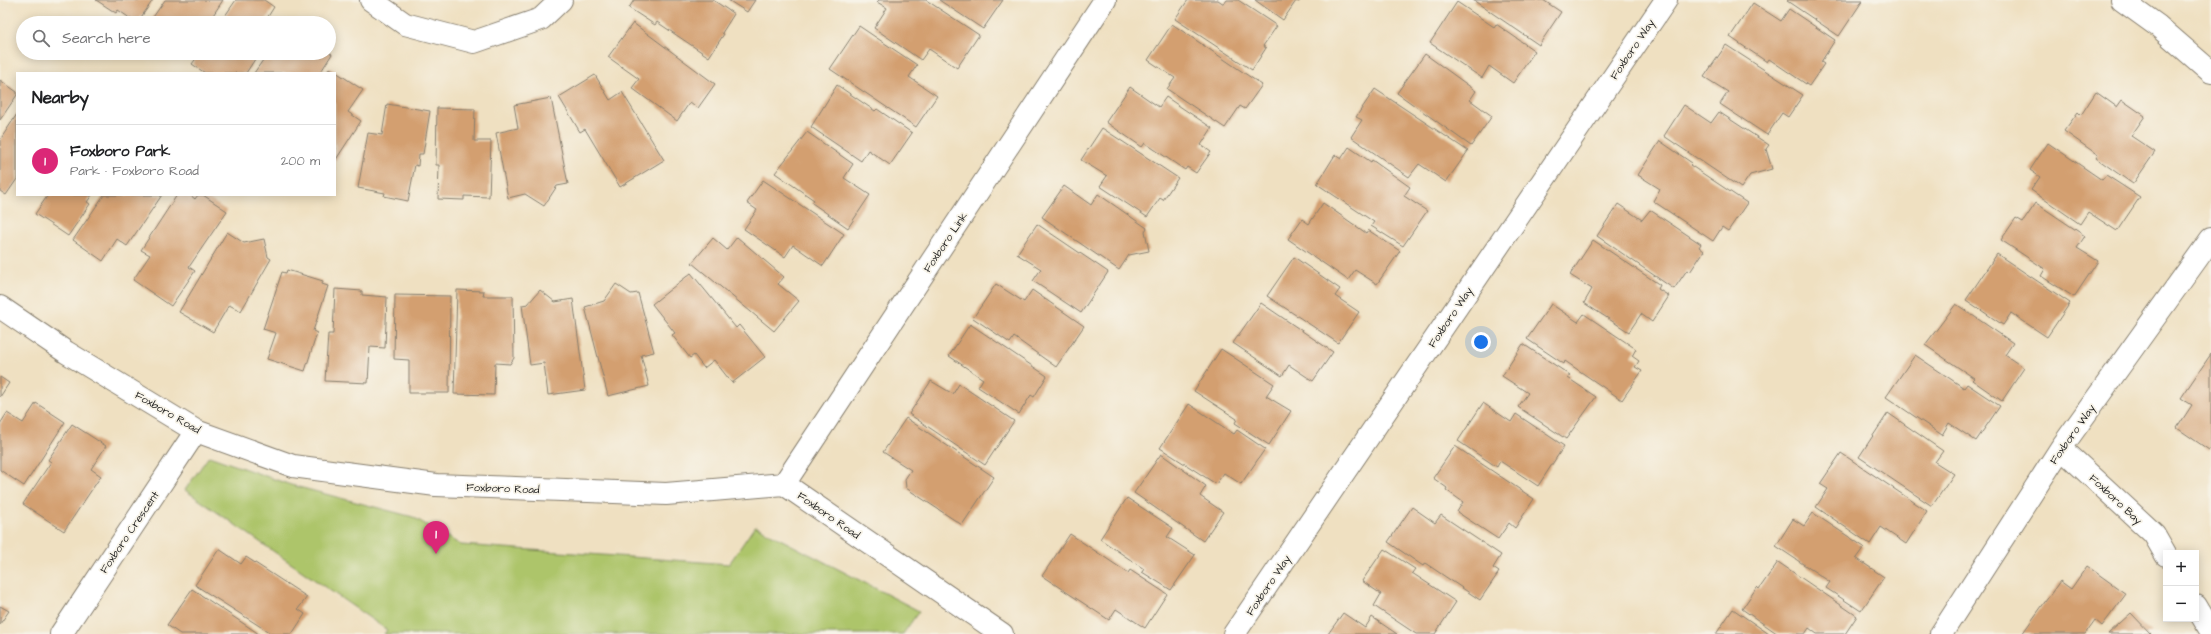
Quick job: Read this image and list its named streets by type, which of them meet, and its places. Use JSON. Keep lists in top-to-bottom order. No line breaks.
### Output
{"streets":{"street":["Foxboro Way","Foxboro Link","Foxboro Road","Foxboro Bay","Foxboro Crescent"]},"crossings":[["Foxboro Way","Foxboro Bay"],["Foxboro Link","Foxboro Road"],["Foxboro Road","Foxboro Crescent"]],"page":{"search":"Search here","heading":"Nearby","list":[{"mark":"1","name":"Foxboro Park","note":"Park · Foxboro Road","value":"200 m"}],"pins":"1","map_buttons":["+","−"]}}
